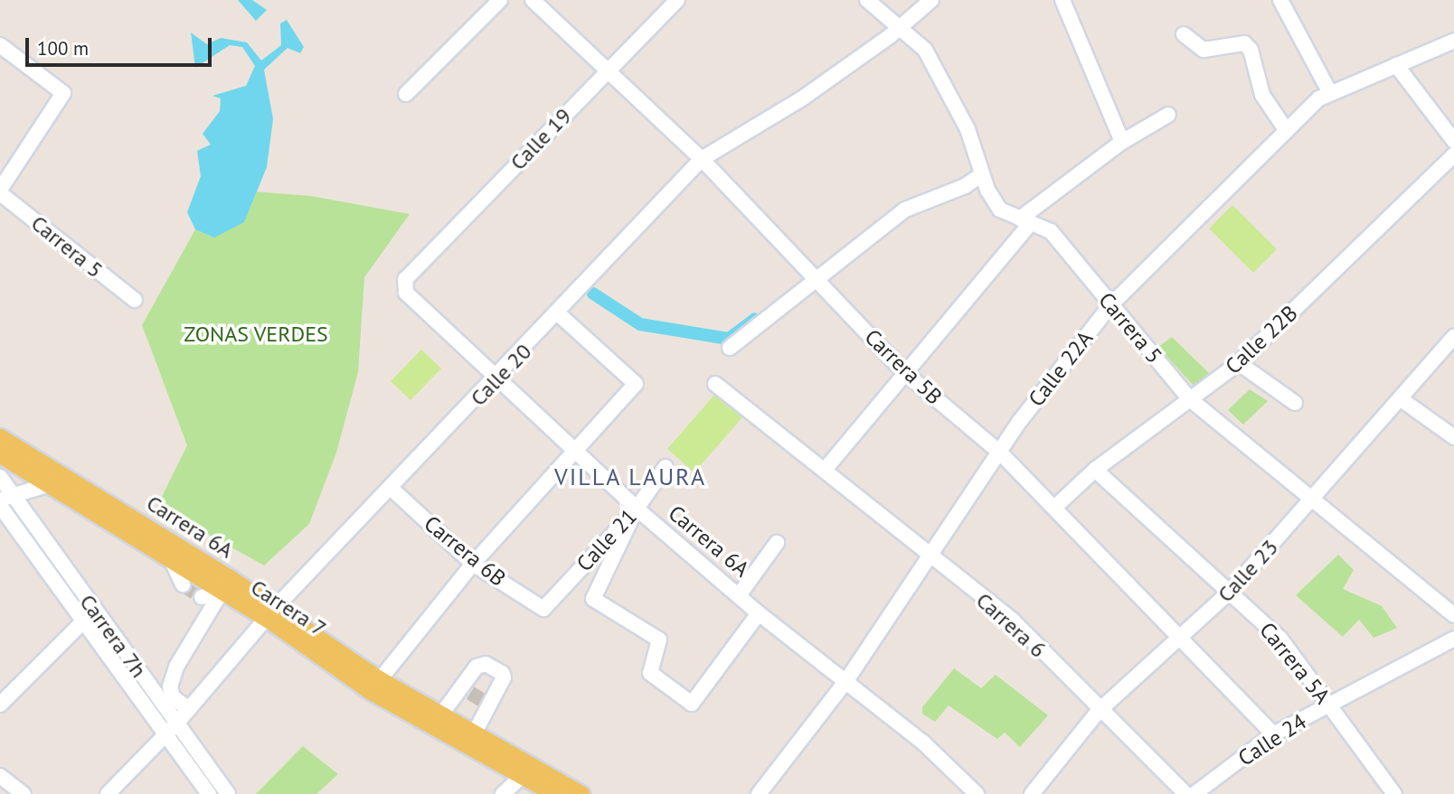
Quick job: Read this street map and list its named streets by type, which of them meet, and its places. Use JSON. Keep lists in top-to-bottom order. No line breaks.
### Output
{"streets":{"main road":["Carrera 6A","Carrera 7"],"street":["Calle 19","Carrera 5","Calle 22B","Carrera 5B","Calle 22A","Calle 20","Calle 21","Carrera 6B","Calle 23","Carrera 6","Carrera 7h","Carrera 5A","Calle 24"]},"crossings":[["Calle 19","Carrera 5B"],["Calle 19","Carrera 6A"],["Carrera 5","Calle 22B"],["Carrera 5","Calle 22A"],["Carrera 5","Calle 20"],["Carrera 5","Calle 23"],["Calle 22B","Carrera 5B"],["Calle 22B","Carrera 5A"],["Carrera 5B","Calle 22A"],["Carrera 5B","Calle 20"],["Carrera 5B","Calle 23"],["Carrera 5B","Calle 24"],["Calle 22A","Carrera 6A"],["Calle 22A","Carrera 6"],["Calle 20","Carrera 6A"],["Calle 20","Carrera 6B"],["Calle 20","Carrera 7"],["Calle 20","Carrera 7h"],["Carrera 6A","Calle 21"],["Carrera 6A","Carrera 7"],["Calle 21","Carrera 6B"],["Calle 23","Carrera 6"],["Calle 23","Carrera 5A"],["Carrera 5A","Calle 24"]],"districts":["VILLA LAURA"],"parks":["ZONAS VERDES"],"scale_bar":"100 m"}
